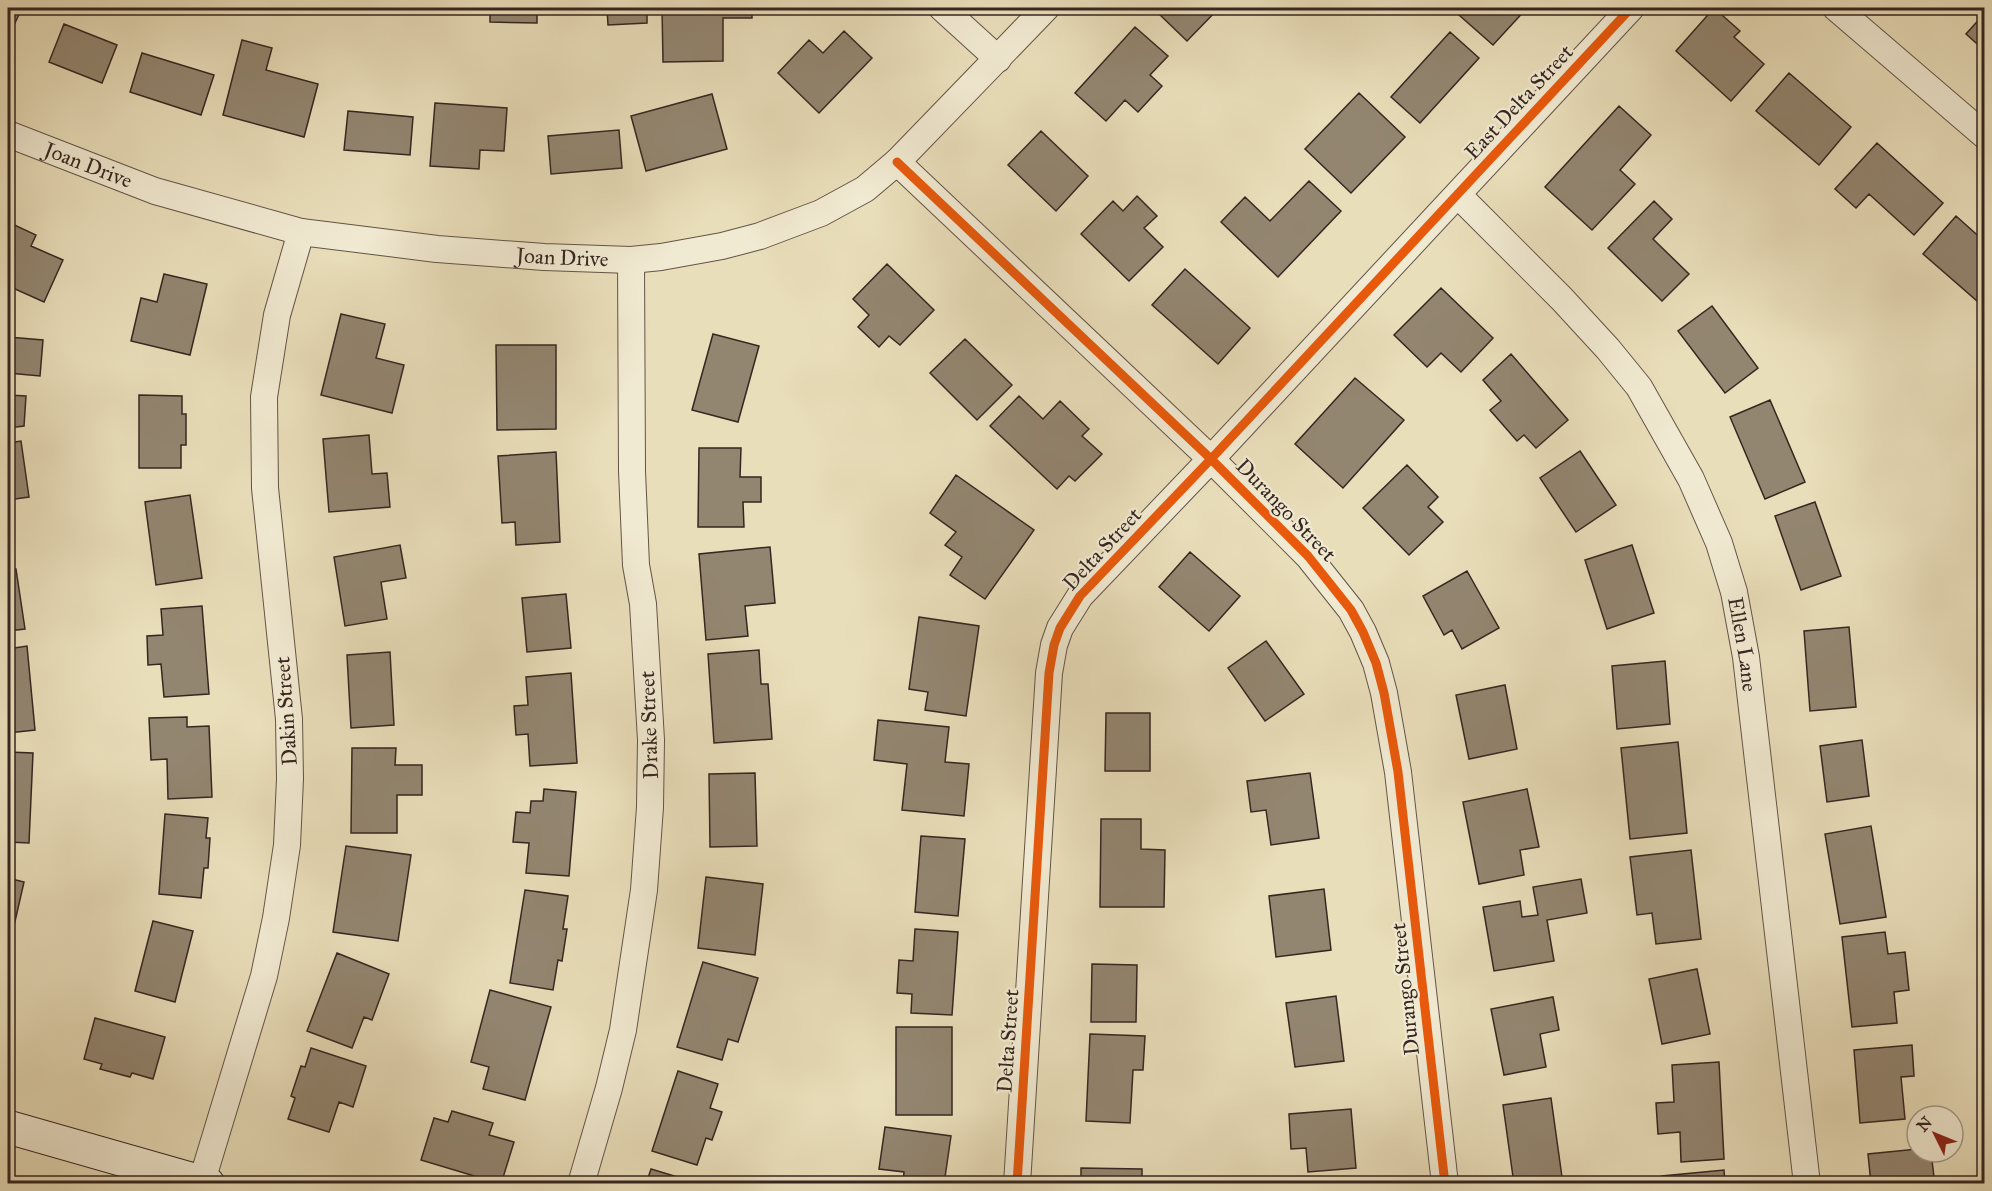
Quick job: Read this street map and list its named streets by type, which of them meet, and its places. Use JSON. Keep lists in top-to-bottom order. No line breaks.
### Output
{"streets":{"street":["East Delta Street","Joan Drive","Durango Street","Delta Street","Ellen Lane","Dakin Street","Drake Street"]},"crossings":[["East Delta Street","Delta Street"],["East Delta Street","Ellen Lane"],["Joan Drive","Durango Street"],["Joan Drive","Dakin Street"],["Joan Drive","Drake Street"],["Durango Street","Delta Street"],["Delta Street","Ellen Lane"]],"north":"top left"}
